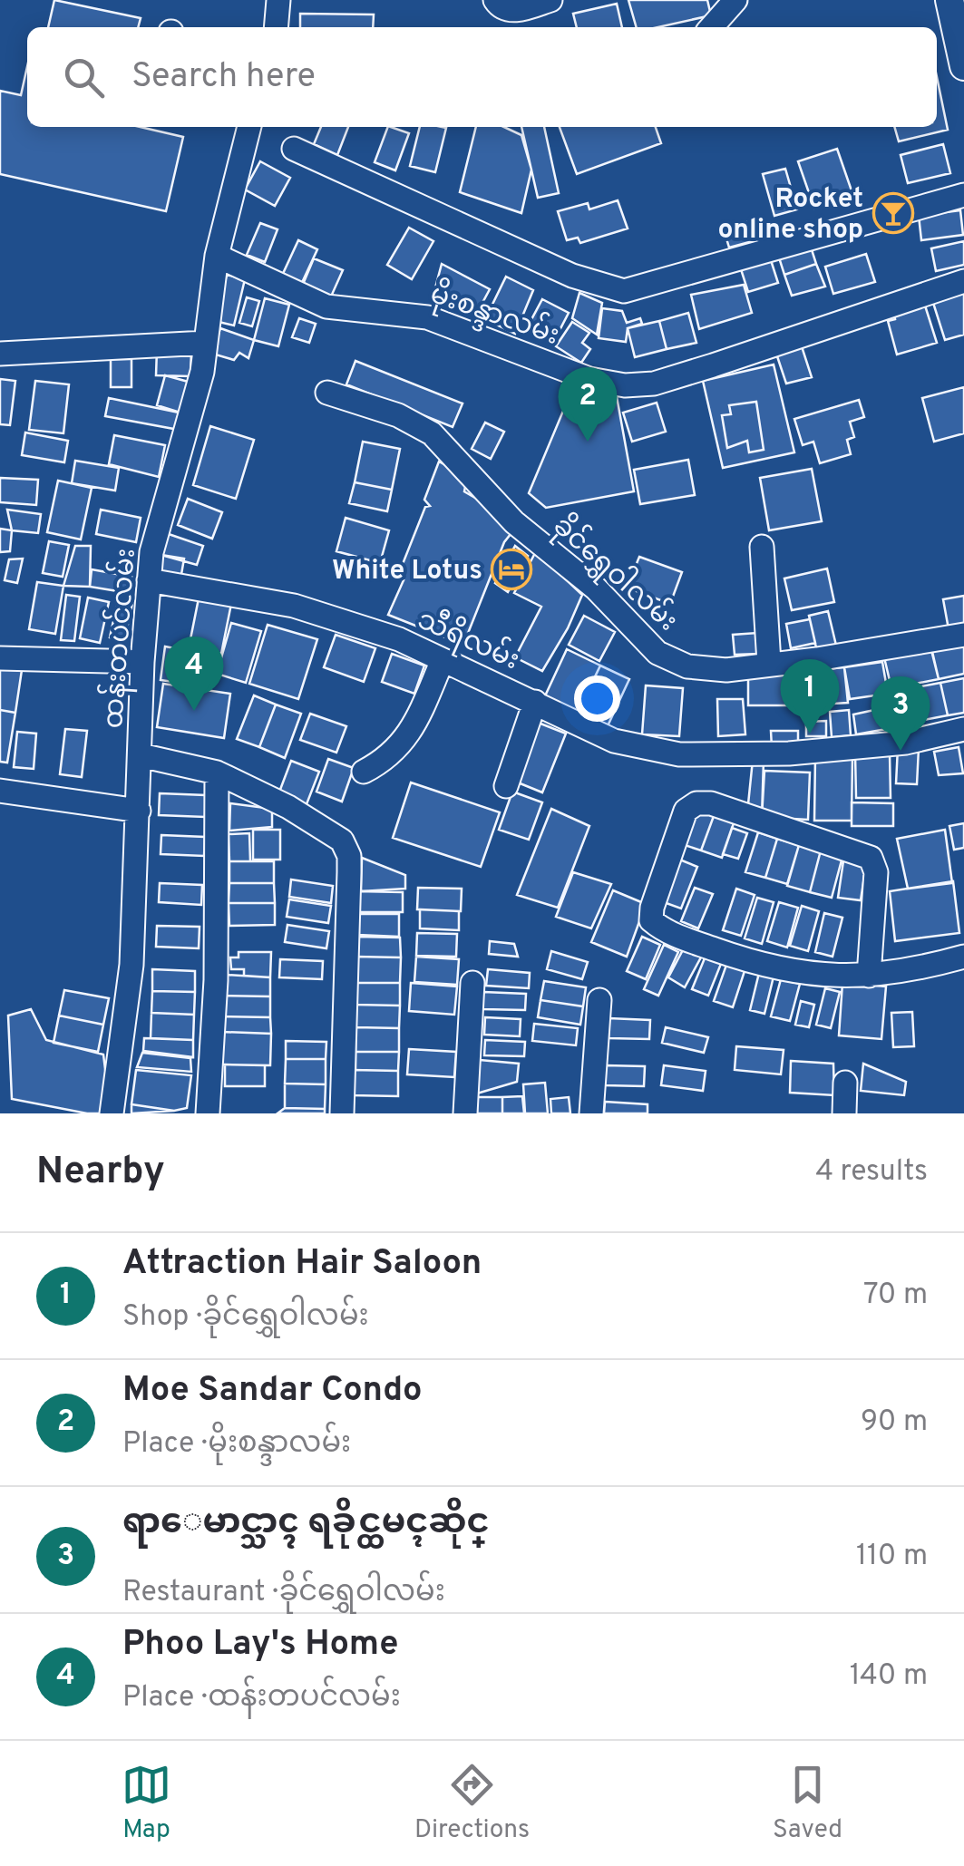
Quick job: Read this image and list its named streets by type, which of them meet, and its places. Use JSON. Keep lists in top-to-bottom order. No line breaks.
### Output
{"streets":{"street":["မိုးစန္ဒာလမ်း","ခိုင်ရွှေဝါလမ်း","ထန်းတပင်လမ်း","သီရိလမ်း"]},"crossings":[["မိုးစန္ဒာလမ်း","ထန်းတပင်လမ်း"],["ထန်းတပင်လမ်း","သီရိလမ်း"]],"places":{"bar":["Rocket online shop"],"hotel":["White Lotus"]},"page":{"search":"Search here","pins":["2","4","1","3"],"heading":["Nearby","4 results"],"list":[{"mark":"1","name":"Attraction Hair Saloon","note":"Shop · ခိုင်ရွှေဝါလမ်း","value":"70 m"},{"mark":"2","name":"Moe Sandar Condo","note":"Place · မိုးစန္ဒာလမ်း","value":"90 m"},{"mark":"3","name":"ရာေမာင္သာၚ ရခိုင္ထမင္ၚဆိုင္","note":"Restaurant · ခိုင်ရွှေဝါလမ်း","value":"110 m"},{"mark":"4","name":"Phoo Lay's Home","note":"Place · ထန်းတပင်လမ်း","value":"140 m"}],"nav":["Map","Directions","Saved"]}}
